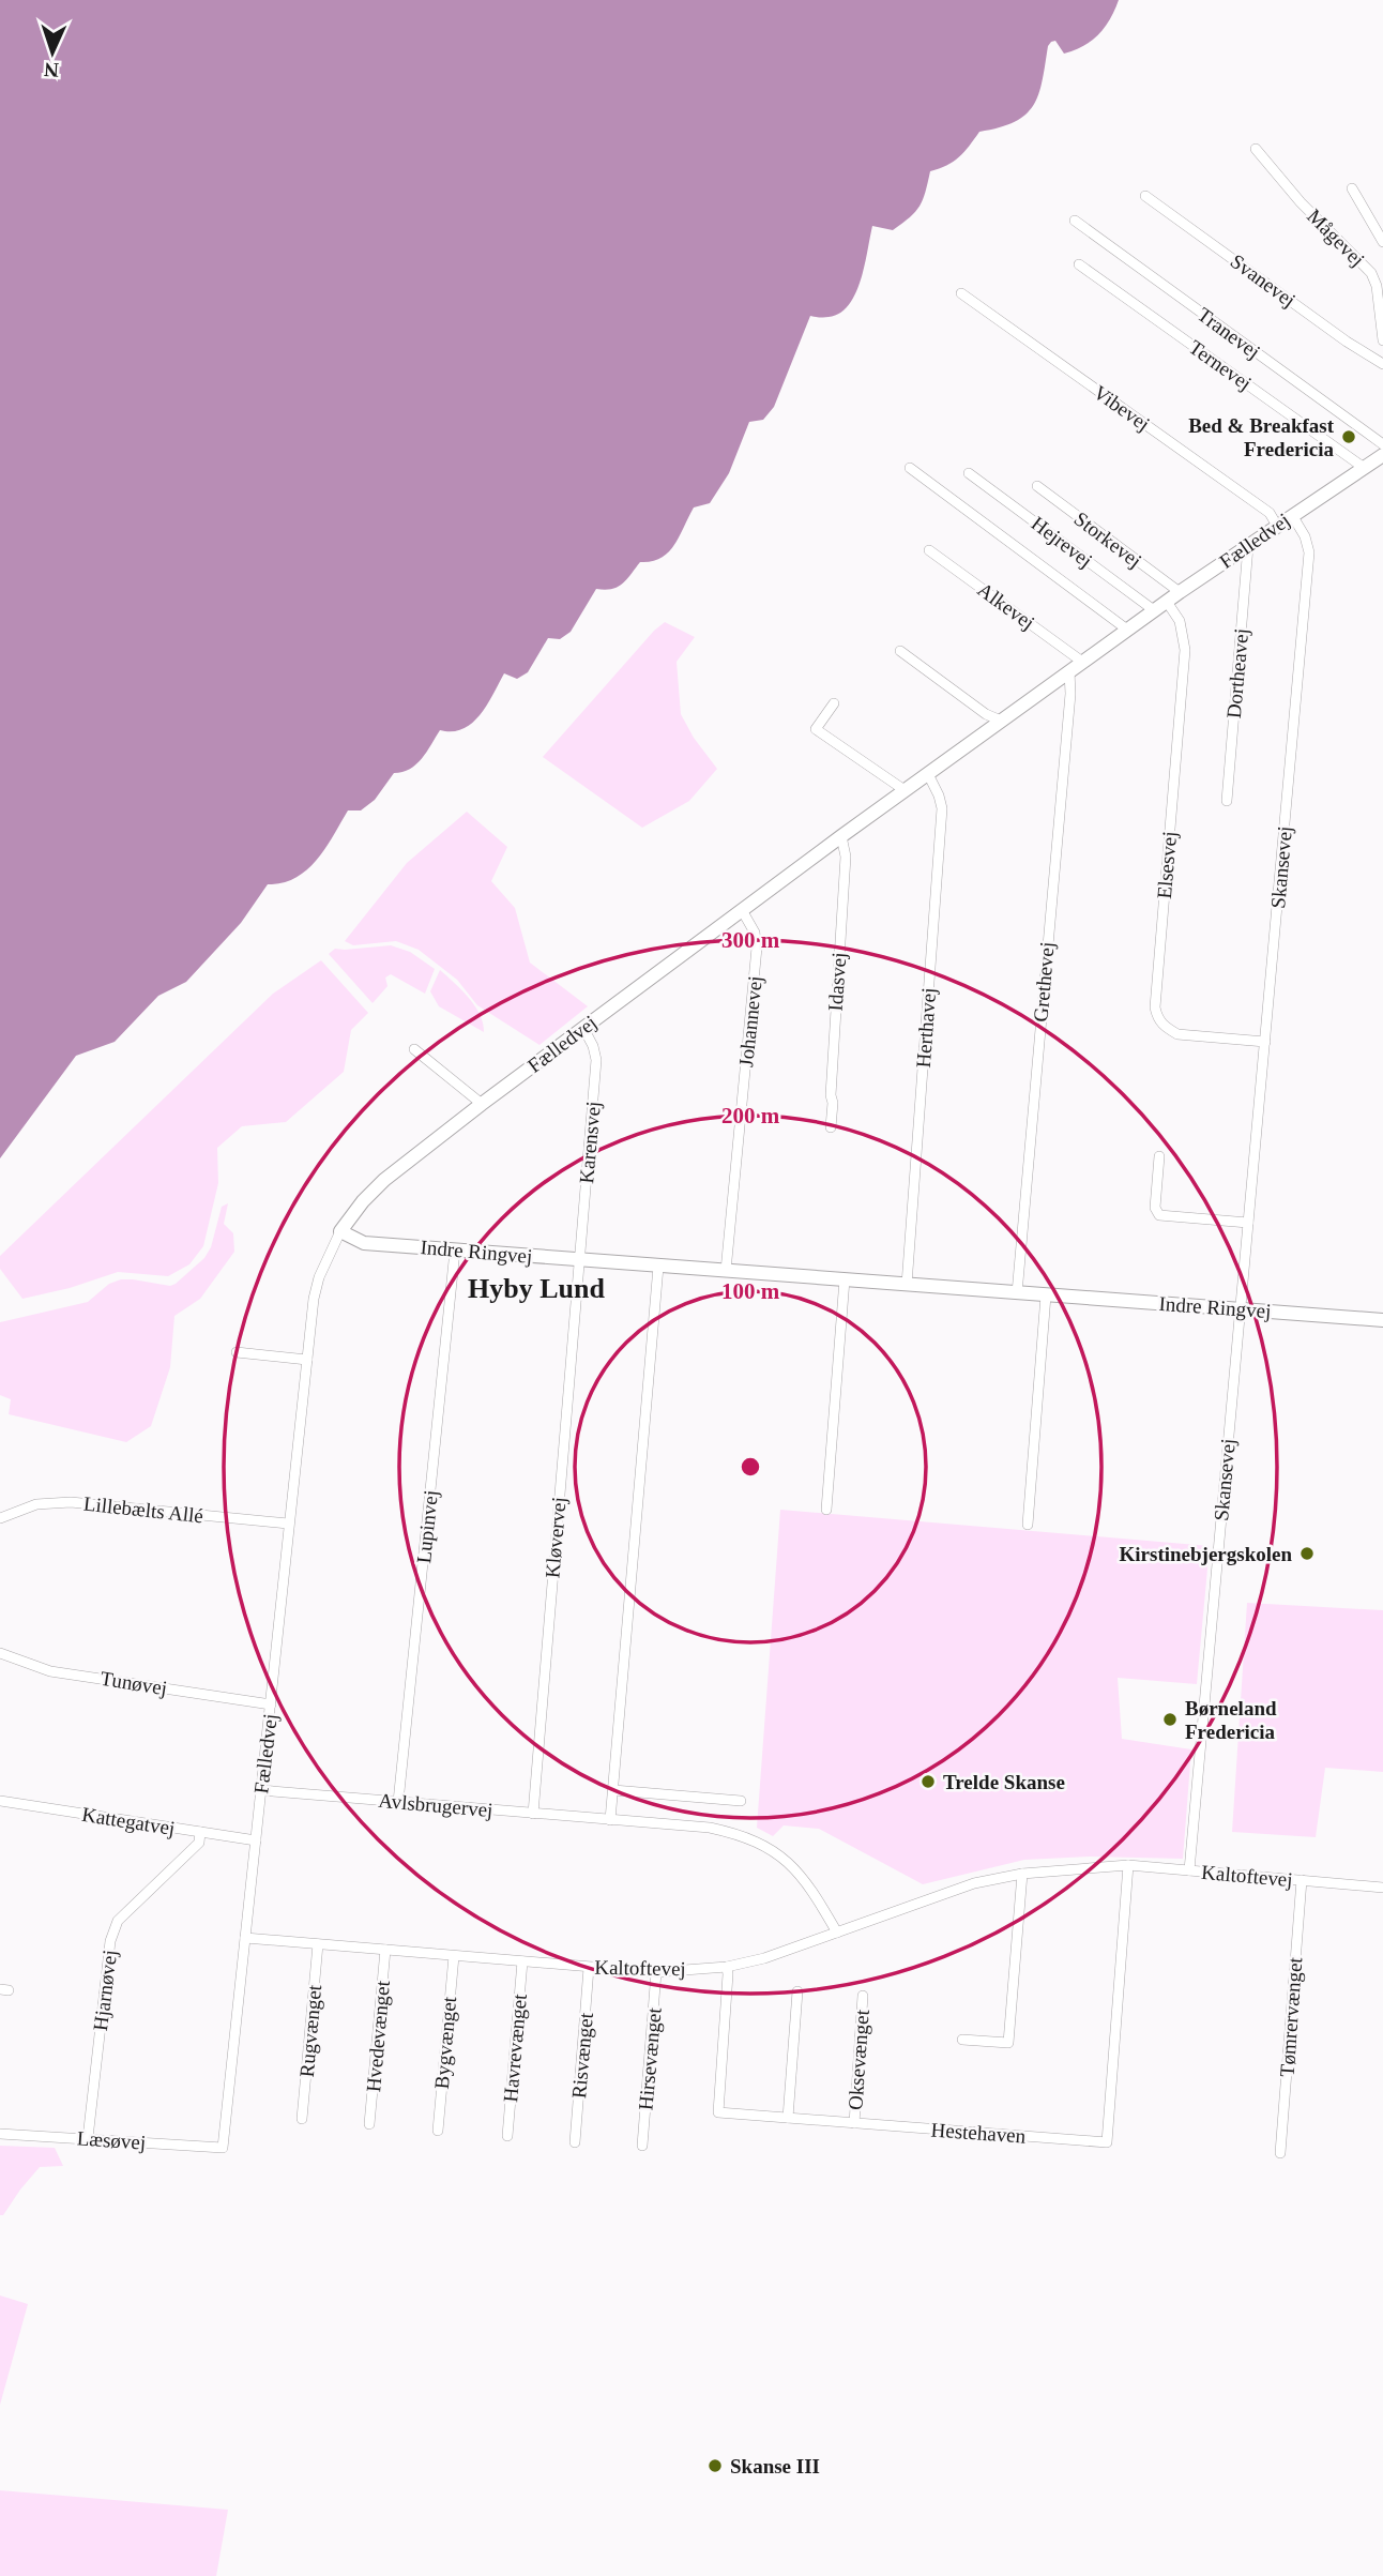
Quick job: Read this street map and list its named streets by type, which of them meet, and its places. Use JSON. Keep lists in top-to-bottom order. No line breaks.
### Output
{"streets":{"street":["Mågevej","Svanevej","Tranevej","Ternevej","Vibevej","Storkevej","Fælledvej","Hejrevej","Alkevej","Dortheavej","Elsesvej","Skansevej","Idasvej","Grethevej","Johannevej","Herthavej","Karensvej","Indre Ringvej","Lillebælts Allé","Lupinvej","Kløvervej","Tunøvej","Avlsbrugervej","Kattegatvej","Kaltoftevej","Hjarnøvej","Tømrervænget","Rugvænget","Hvedevænget","Bygvænget","Havrevænget","Risvænget","Hirsevænget","Oksevænget","Hestehaven","Læsøvej"]},"crossings":[["Ternevej","Fælledvej"],["Vibevej","Fælledvej"],["Storkevej","Fælledvej"],["Fælledvej","Hejrevej"],["Fælledvej","Alkevej"],["Fælledvej","Dortheavej"],["Fælledvej","Elsesvej"],["Fælledvej","Skansevej"],["Fælledvej","Idasvej"],["Fælledvej","Grethevej"],["Fælledvej","Johannevej"],["Fælledvej","Herthavej"],["Fælledvej","Karensvej"],["Fælledvej","Indre Ringvej"],["Fælledvej","Lillebælts Allé"],["Fælledvej","Tunøvej"],["Fælledvej","Avlsbrugervej"],["Fælledvej","Kattegatvej"],["Fælledvej","Kaltoftevej"],["Fælledvej","Læsøvej"],["Elsesvej","Skansevej"],["Skansevej","Indre Ringvej"],["Skansevej","Kaltoftevej"],["Grethevej","Indre Ringvej"],["Johannevej","Indre Ringvej"],["Herthavej","Indre Ringvej"],["Karensvej","Indre Ringvej"],["Karensvej","Kløvervej"],["Indre Ringvej","Lupinvej"],["Indre Ringvej","Kløvervej"],["Lupinvej","Avlsbrugervej"],["Kløvervej","Avlsbrugervej"],["Avlsbrugervej","Kaltoftevej"],["Kattegatvej","Hjarnøvej"],["Kaltoftevej","Tømrervænget"],["Kaltoftevej","Rugvænget"],["Kaltoftevej","Hvedevænget"],["Kaltoftevej","Bygvænget"],["Kaltoftevej","Havrevænget"],["Kaltoftevej","Risvænget"],["Kaltoftevej","Hirsevænget"],["Kaltoftevej","Hestehaven"],["Hjarnøvej","Læsøvej"],["Oksevænget","Hestehaven"]],"districts":["Hyby Lund"],"places":["Bed & Breakfast Fredericia","Kirstinebjergskolen","Børneland Fredericia","Trelde Skanse","Skanse III"],"north":"bottom","rings":["300 m","200 m","100 m"]}
